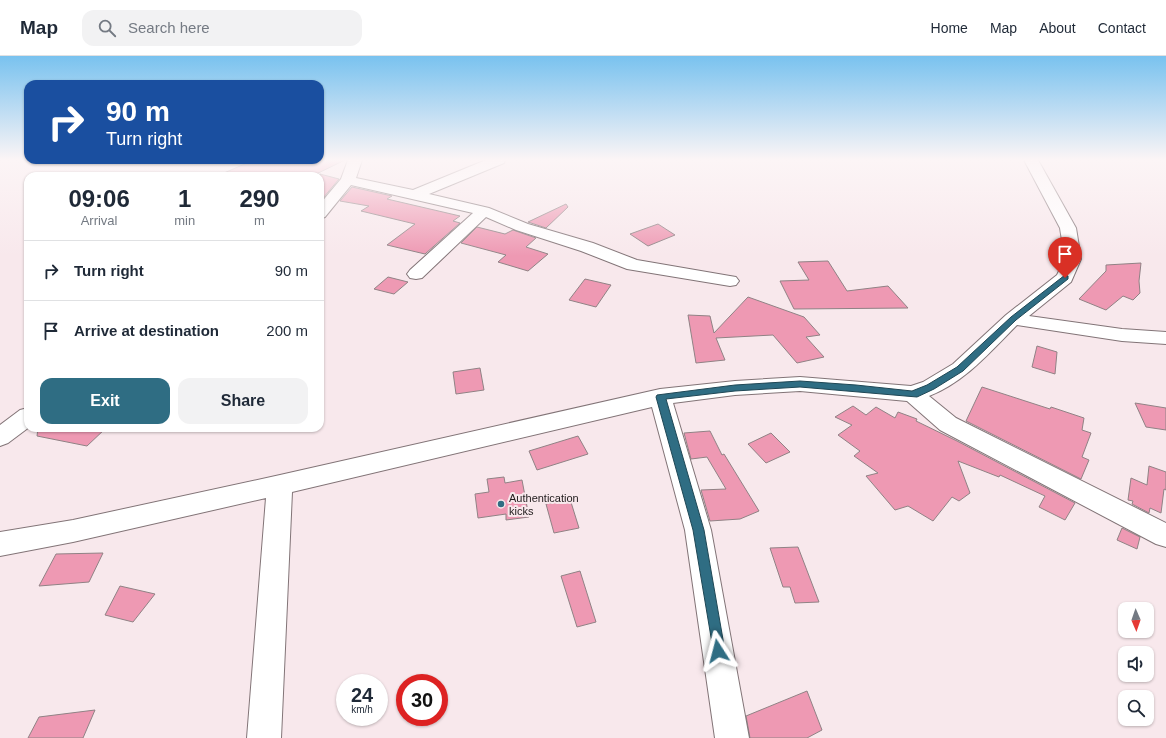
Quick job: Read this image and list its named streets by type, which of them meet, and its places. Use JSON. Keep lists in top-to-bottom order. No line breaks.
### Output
{"places":["Authentication kicks"],"north":"bottom","page":{"header":"Map","search":"Search here","nav":["Home","Map","About","Contact"],"turn":["90 m","Turn right"],"eta":["09:06","Arrival","1","min","290","m"],"list":[{"name":"Turn right","value":"90 m"},{"name":"Arrive at destination","value":"200 m"}],"buttons":["Exit","Share"],"speed":"24 km/h","limit":"30"}}
